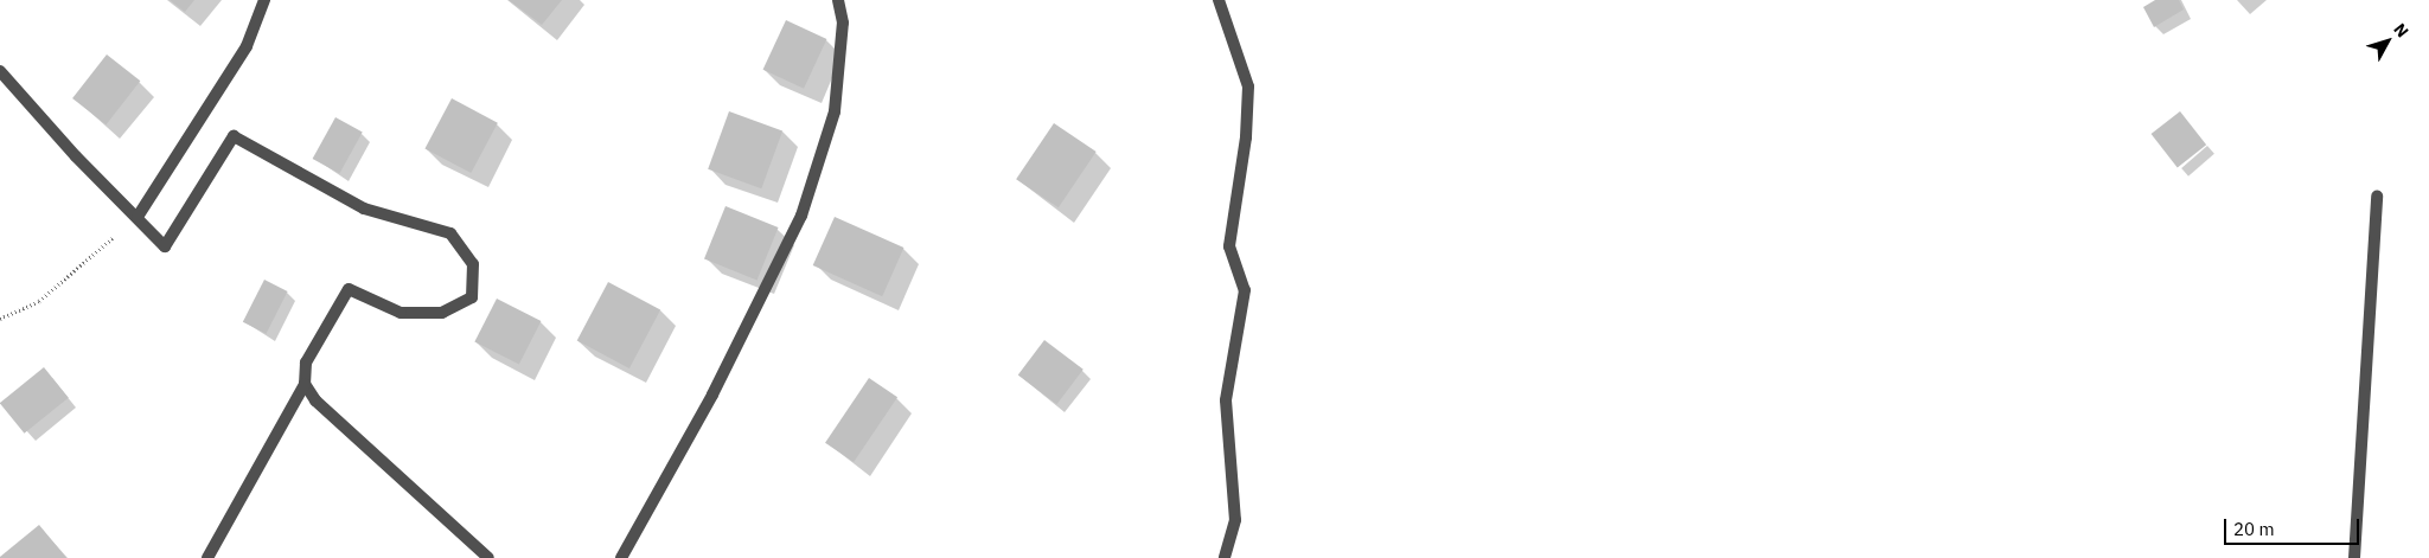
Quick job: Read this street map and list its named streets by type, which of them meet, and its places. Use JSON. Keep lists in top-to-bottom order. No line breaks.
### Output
{"scale_bar":"20 m","north":"top right"}
